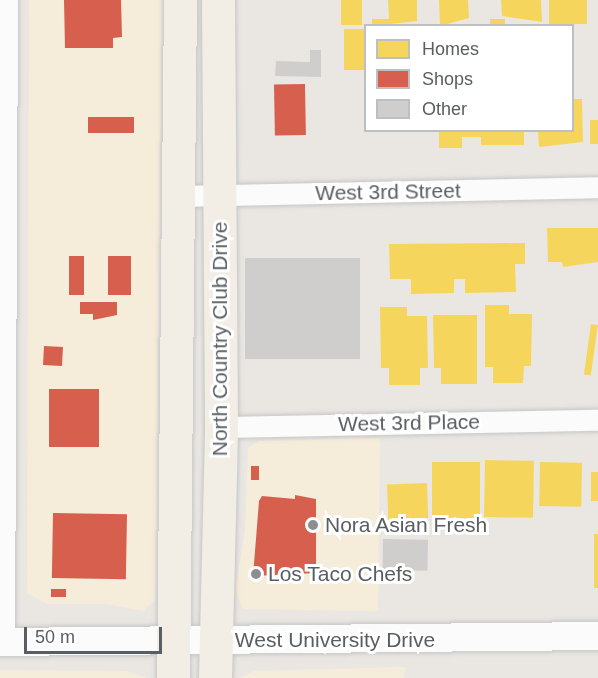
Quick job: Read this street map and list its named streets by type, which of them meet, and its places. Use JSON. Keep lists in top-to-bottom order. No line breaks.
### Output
{"streets":{"main road":["North Country Club Drive","West University Drive"],"street":["West 3rd Street","West 3rd Place"]},"crossings":[["West 3rd Street","North Country Club Drive"],["North Country Club Drive","West 3rd Place"],["North Country Club Drive","West University Drive"]],"places":["Nora Asian Fresh","Los Taco Chefs"],"legend":["Homes","Shops","Other"],"scale_bar":"50 m"}
